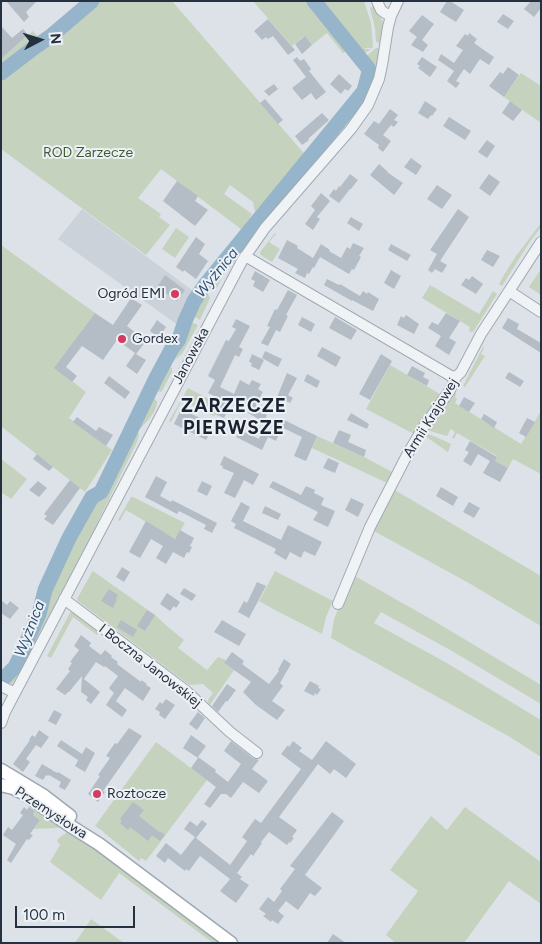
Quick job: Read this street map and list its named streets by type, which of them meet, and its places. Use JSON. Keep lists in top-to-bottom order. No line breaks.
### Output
{"streets":{"main road":["Przemysłowa"],"street":["Janowska","Armii Krajowej","I Boczna Janowskiej"]},"crossings":[["Janowska","I Boczna Janowskiej"]],"districts":["ZARZECZE PIERWSZE"],"water":["Wyżnica"],"parks":["ROD Zarzecze"],"places":["Ogród EMI","Gordex","Roztocze"],"scale_bar":"100 m","north":"right"}
